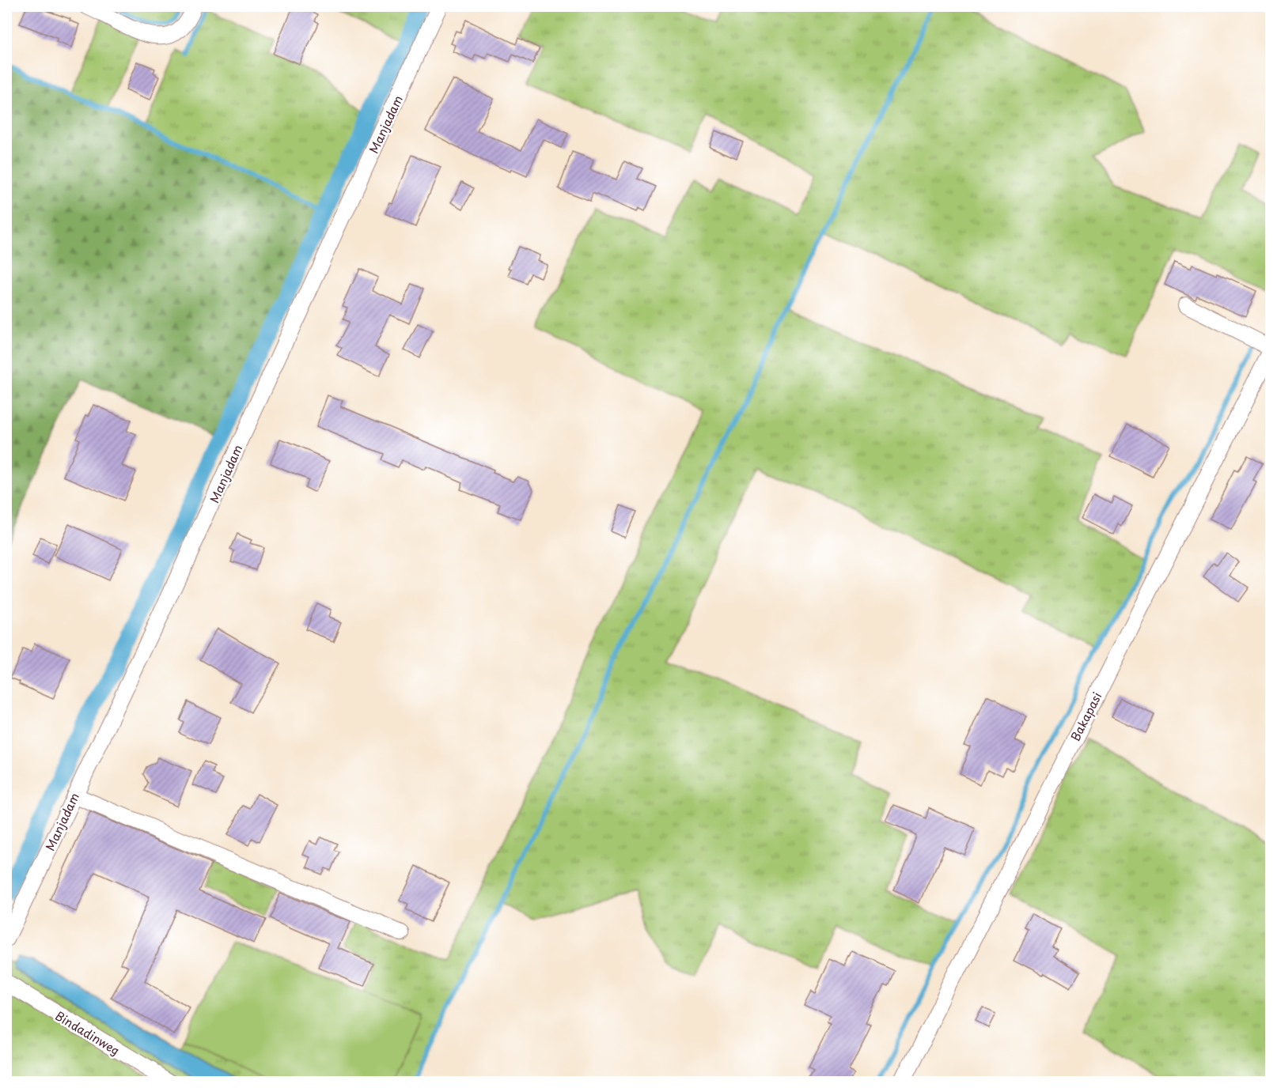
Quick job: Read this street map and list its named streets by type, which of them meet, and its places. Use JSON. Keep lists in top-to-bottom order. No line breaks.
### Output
{"streets":{"street":["Manjadam","Bakapasi","Bindadinweg"]}}
